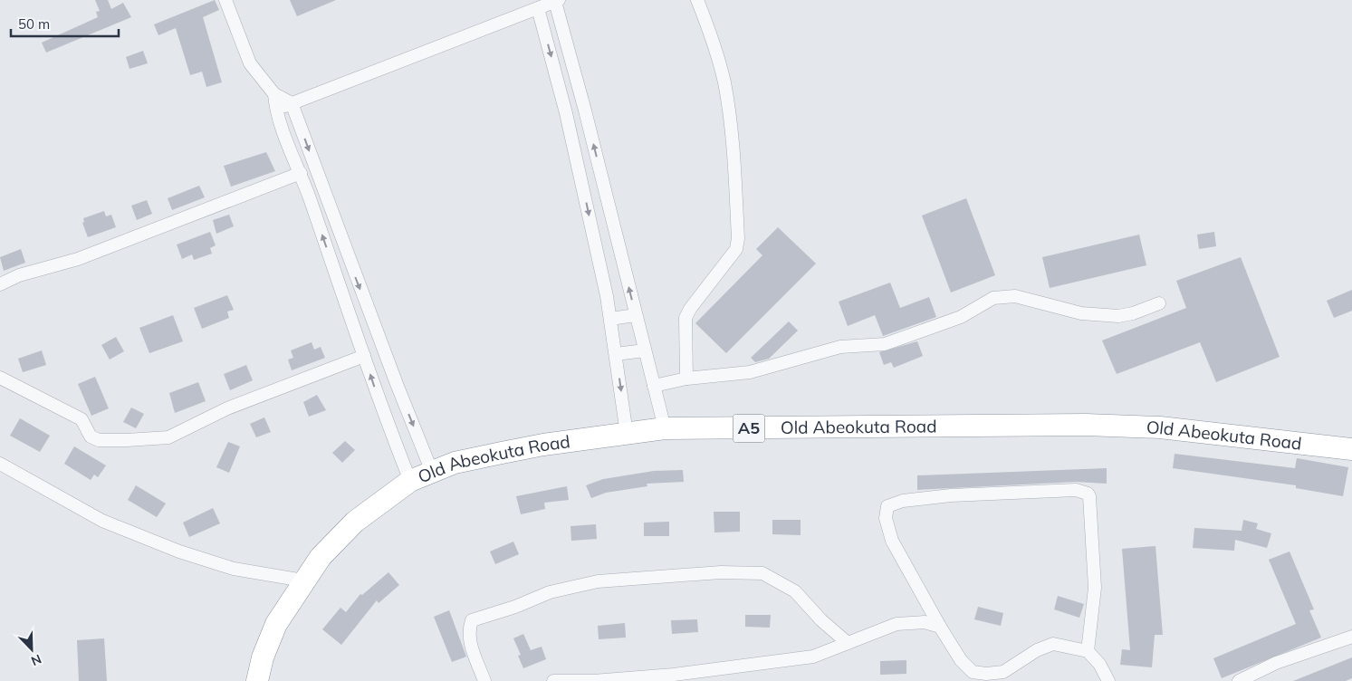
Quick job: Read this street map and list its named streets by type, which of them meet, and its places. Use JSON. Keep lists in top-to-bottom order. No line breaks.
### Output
{"streets":{"highway":["Old Abeokuta Road","A5"]},"scale_bar":"50 m","north":"bottom right"}
